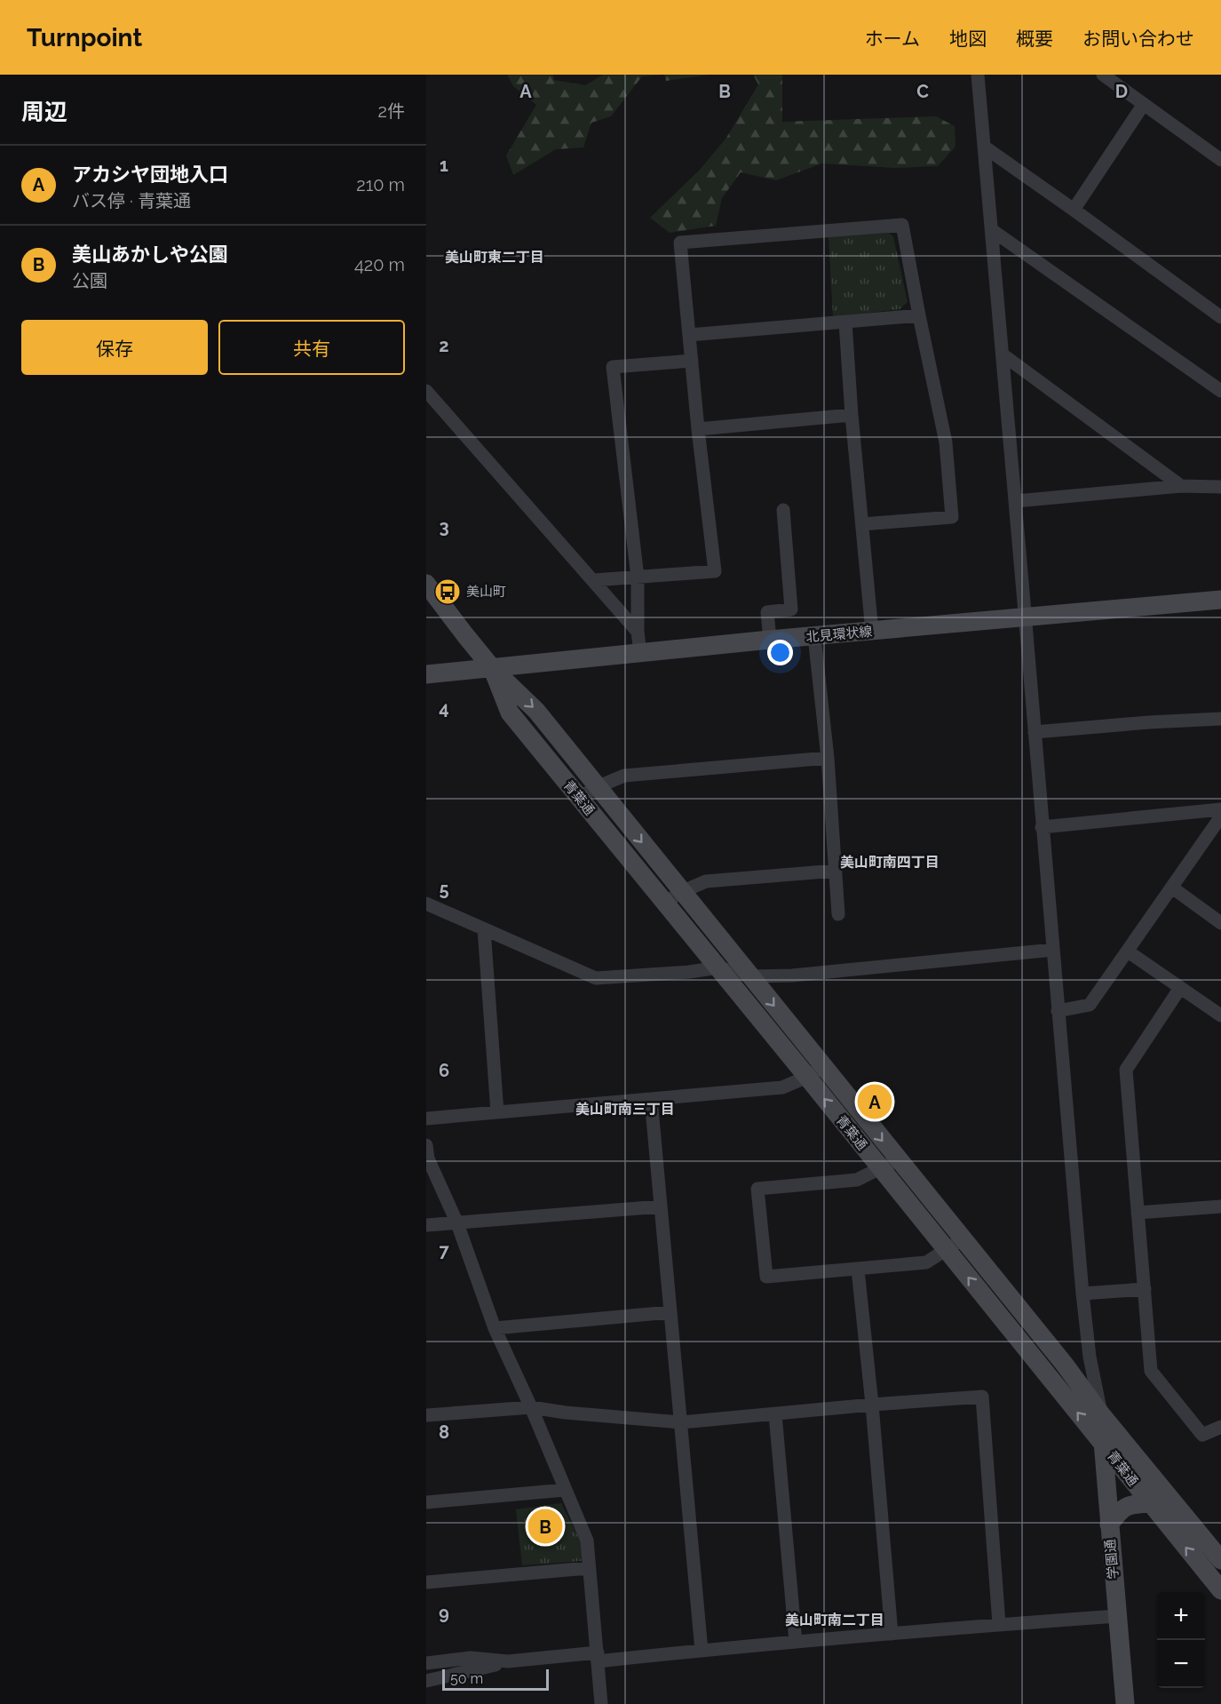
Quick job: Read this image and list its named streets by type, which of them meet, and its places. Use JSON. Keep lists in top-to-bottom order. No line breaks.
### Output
{"streets":{"street":["北見環状線","青葉通","学園通"]},"crossings":[["北見環状線","青葉通"],["青葉通","学園通"]],"districts":["美山町東二丁目","美山町南四丁目","美山町南三丁目","美山町南二丁目"],"places":{"bus stop":["美山町"]},"scale_bar":"50 m","page":{"header":"Turnpoint","nav":["ホーム","地図","概要","お問い合わせ"],"heading":["周辺","2件"],"list":[{"mark":"A","name":"アカシヤ団地入口","note":"バス停 · 青葉通","value":"210 m"},{"mark":"B","name":"美山あかしや公園","note":"公園","value":"420 m"}],"buttons":["保存","共有"],"pins":["A","B"],"map_buttons":["+","−"],"scale":"50 m"},"grid":{"columns":["A","B","C","D"],"rows":["1","2","3","4","5","6","7","8","9"]}}
